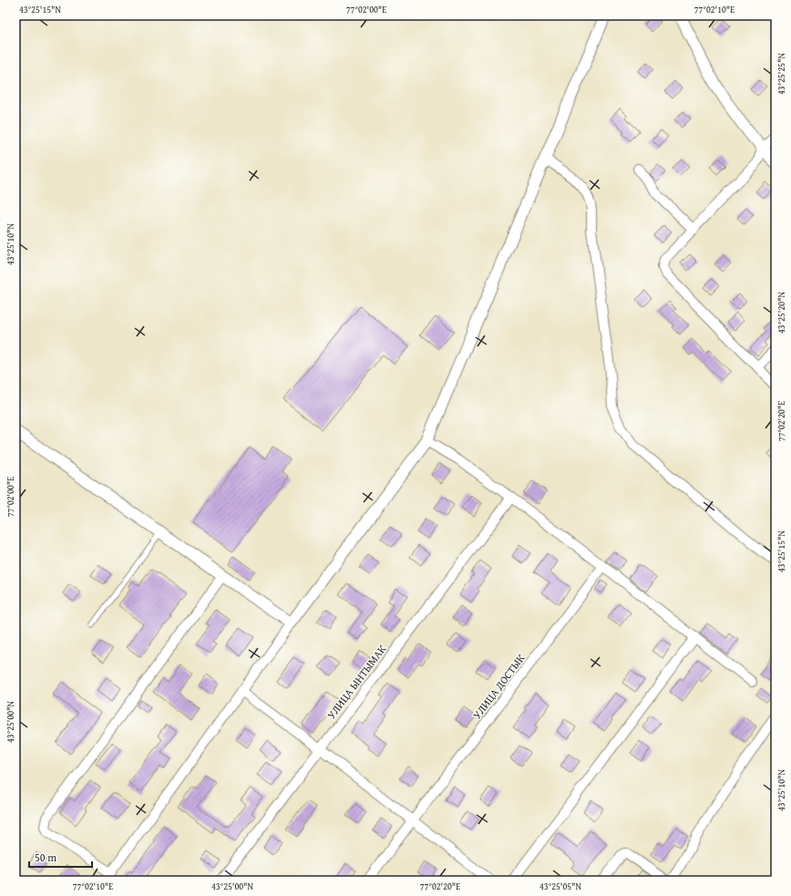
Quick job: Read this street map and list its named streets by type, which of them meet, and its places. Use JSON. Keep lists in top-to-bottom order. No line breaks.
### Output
{"streets":{"street":["УЛИЦА ЫНТЫМАК","УЛИЦА ДОСТЫК"]},"scale_bar":"50 m","coordinates":["43°25'15\"N","77°02'00\"E","77°02'10\"E","43°25'25\"N","43°25'10\"N","43°25'20\"N","77°02'20\"E","43°25'00\"N","43°25'05\"N"]}
